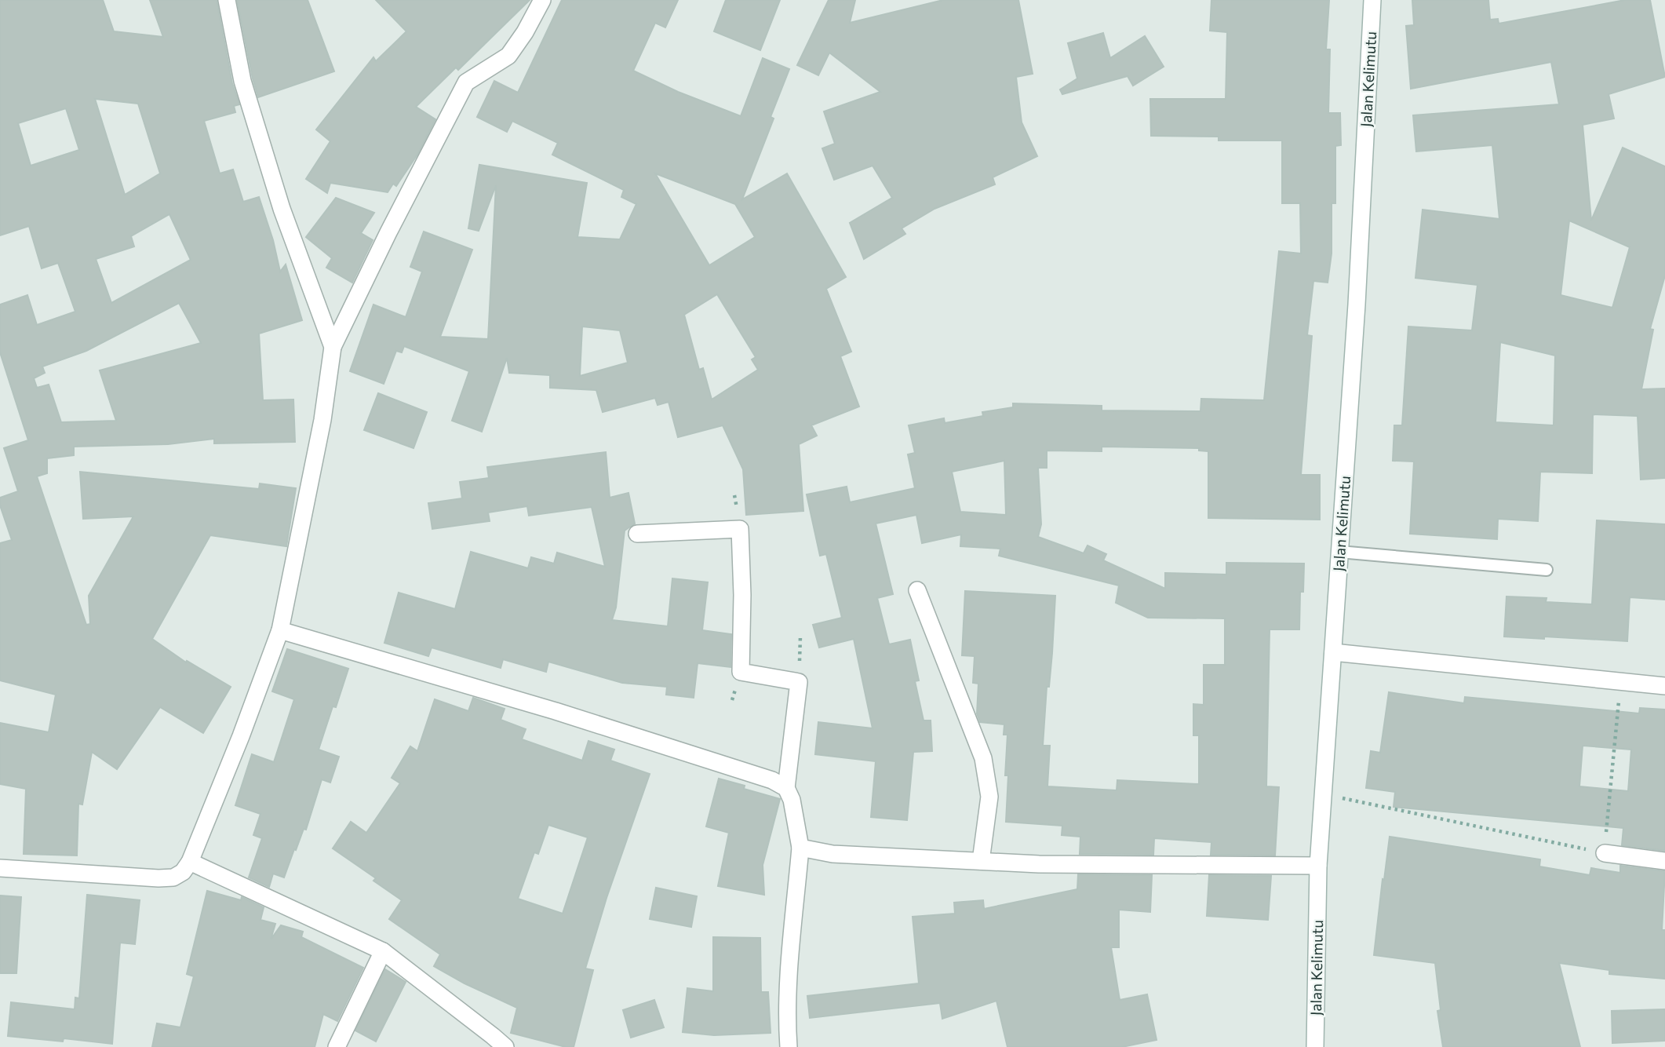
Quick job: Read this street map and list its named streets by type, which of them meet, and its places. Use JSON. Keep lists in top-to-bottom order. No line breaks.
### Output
{"streets":{"street":["Jalan Kelimutu"]}}
